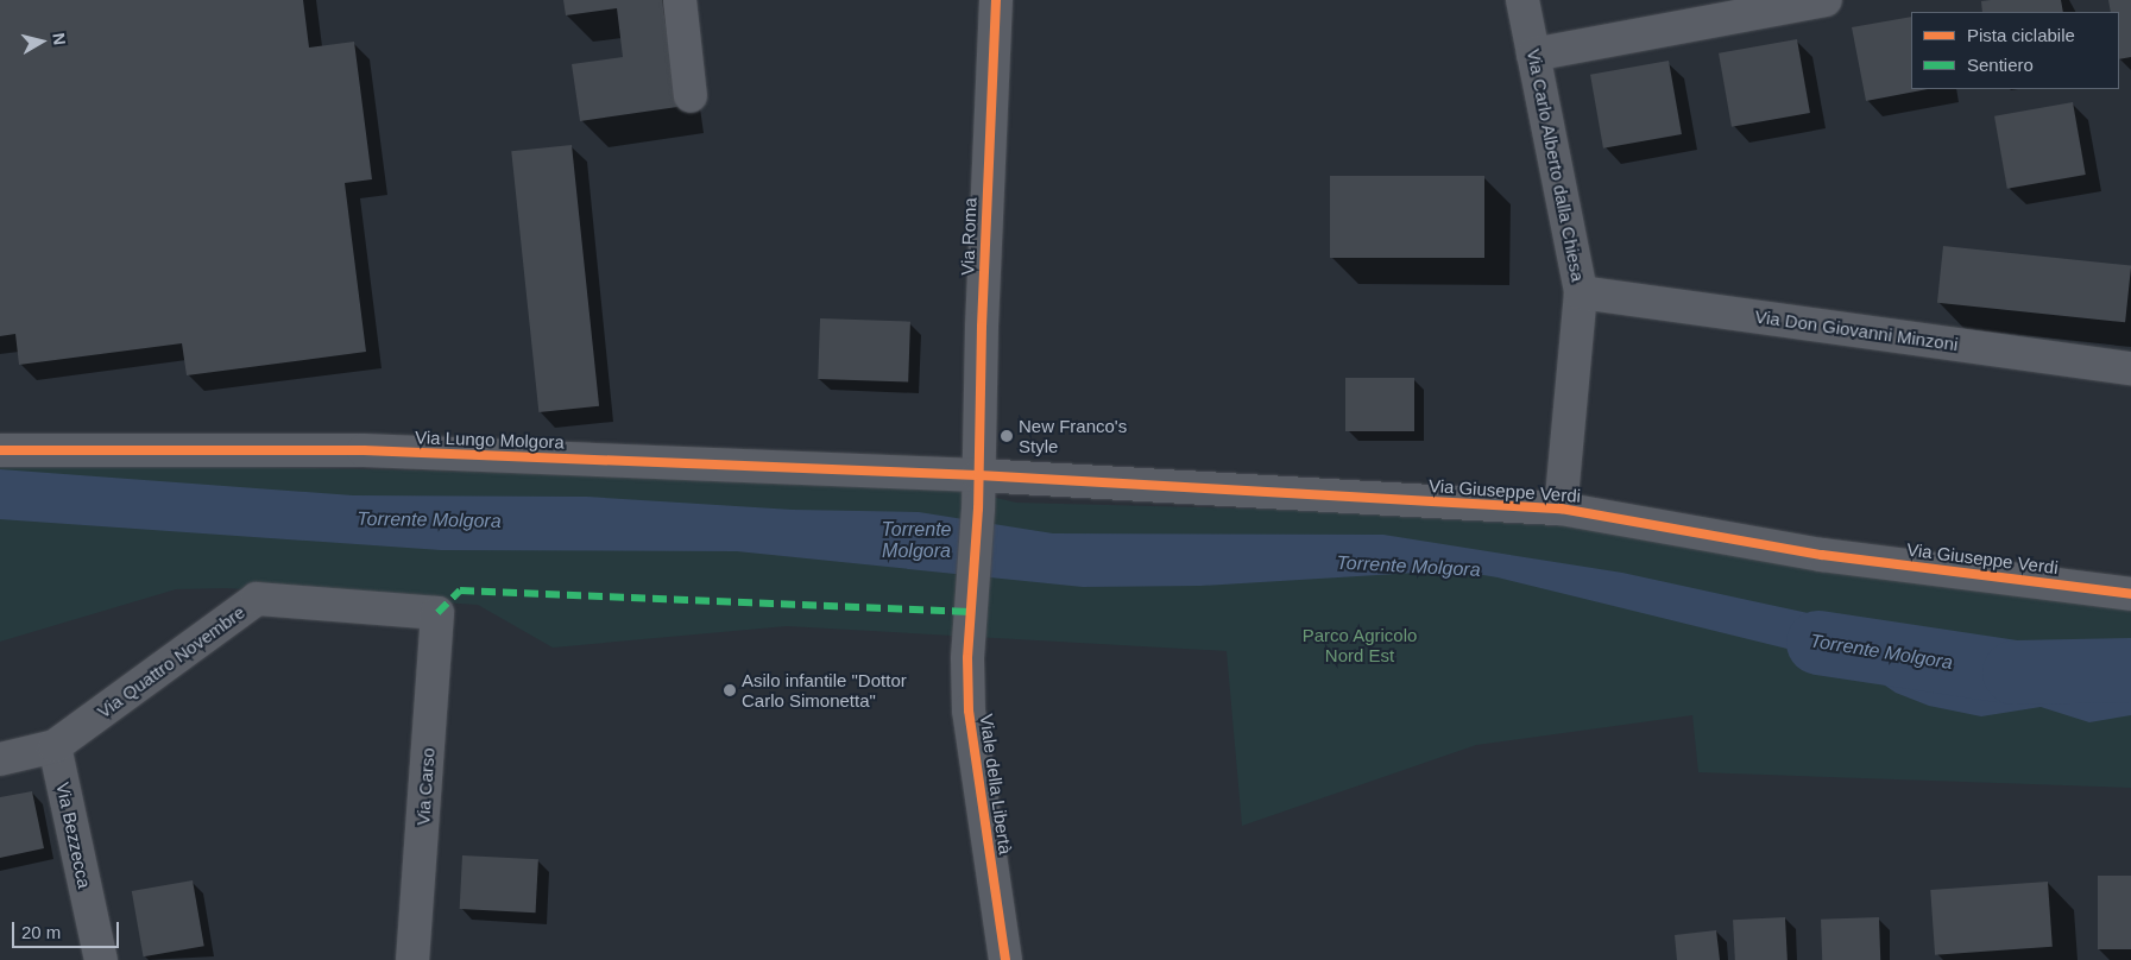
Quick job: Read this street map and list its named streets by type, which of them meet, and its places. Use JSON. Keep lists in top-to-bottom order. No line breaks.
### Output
{"streets":{"street":["Via Carlo Alberto dalla Chiesa","Via Roma","Via Don Giovanni Minzoni","Via Lungo Molgora","Via Giuseppe Verdi","Via Quattro Novembre","Viale della Libertà","Via Carso","Via Bezzecca"]},"crossings":[["Via Carlo Alberto dalla Chiesa","Via Don Giovanni Minzoni"],["Via Carlo Alberto dalla Chiesa","Via Giuseppe Verdi"],["Via Roma","Via Lungo Molgora"],["Via Roma","Via Giuseppe Verdi"],["Via Roma","Viale della Libertà"],["Via Lungo Molgora","Via Giuseppe Verdi"],["Via Quattro Novembre","Via Carso"],["Via Quattro Novembre","Via Bezzecca"]],"water":["Torrente Molgora"],"parks":["Parco Agricolo Nord Est"],"places":["New Franco's Style","Asilo infantile \"Dottor Carlo Simonetta\""],"legend":["Pista ciclabile","Sentiero"],"scale_bar":"20 m","north":"right"}
